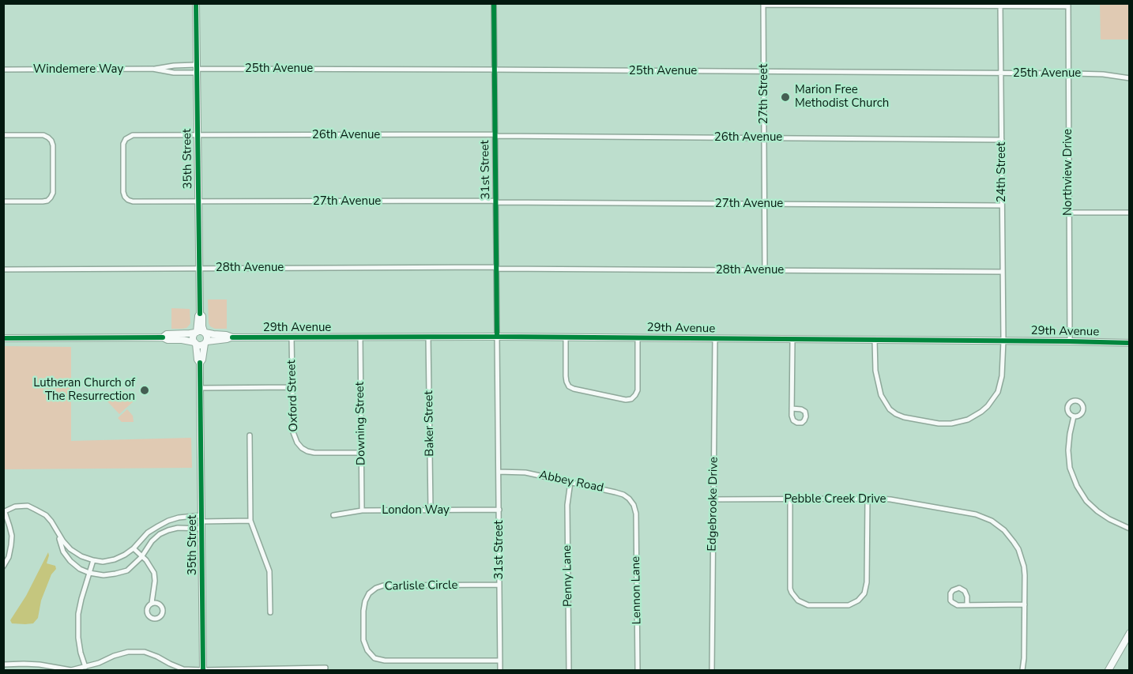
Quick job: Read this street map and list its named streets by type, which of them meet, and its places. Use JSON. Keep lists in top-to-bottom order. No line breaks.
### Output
{"streets":{"street":["25th Avenue","Windemere Way","27th Street","26th Avenue","35th Street","31st Street","24th Street","Northview Drive","27th Avenue","28th Avenue","29th Avenue","Oxford Street","Downing Street","Baker Street","Abbey Road","Pebble Creek Drive","Edgebrooke Drive","London Way","Penny Lane","Carlisle Circle","Lennon Lane"]},"crossings":[["25th Avenue","Windemere Way"],["25th Avenue","27th Street"],["25th Avenue","35th Street"],["25th Avenue","31st Street"],["25th Avenue","24th Street"],["25th Avenue","Northview Drive"],["Windemere Way","35th Street"],["27th Street","26th Avenue"],["27th Street","27th Avenue"],["27th Street","28th Avenue"],["26th Avenue","35th Street"],["26th Avenue","31st Street"],["26th Avenue","24th Street"],["26th Avenue","27th Avenue"],["35th Street","27th Avenue"],["35th Street","28th Avenue"],["35th Street","29th Avenue"],["31st Street","27th Avenue"],["31st Street","28th Avenue"],["31st Street","29th Avenue"],["31st Street","Abbey Road"],["31st Street","London Way"],["31st Street","Carlisle Circle"],["24th Street","27th Avenue"],["24th Street","28th Avenue"],["24th Street","29th Avenue"],["Northview Drive","29th Avenue"],["29th Avenue","Oxford Street"],["29th Avenue","Downing Street"],["29th Avenue","Baker Street"],["29th Avenue","Edgebrooke Drive"],["Oxford Street","Downing Street"],["Downing Street","London Way"],["Baker Street","London Way"],["Abbey Road","Penny Lane"],["Abbey Road","Lennon Lane"],["Pebble Creek Drive","Edgebrooke Drive"]],"places":["Marion Free Methodist Church","Lutheran Church of The Resurrection"]}
